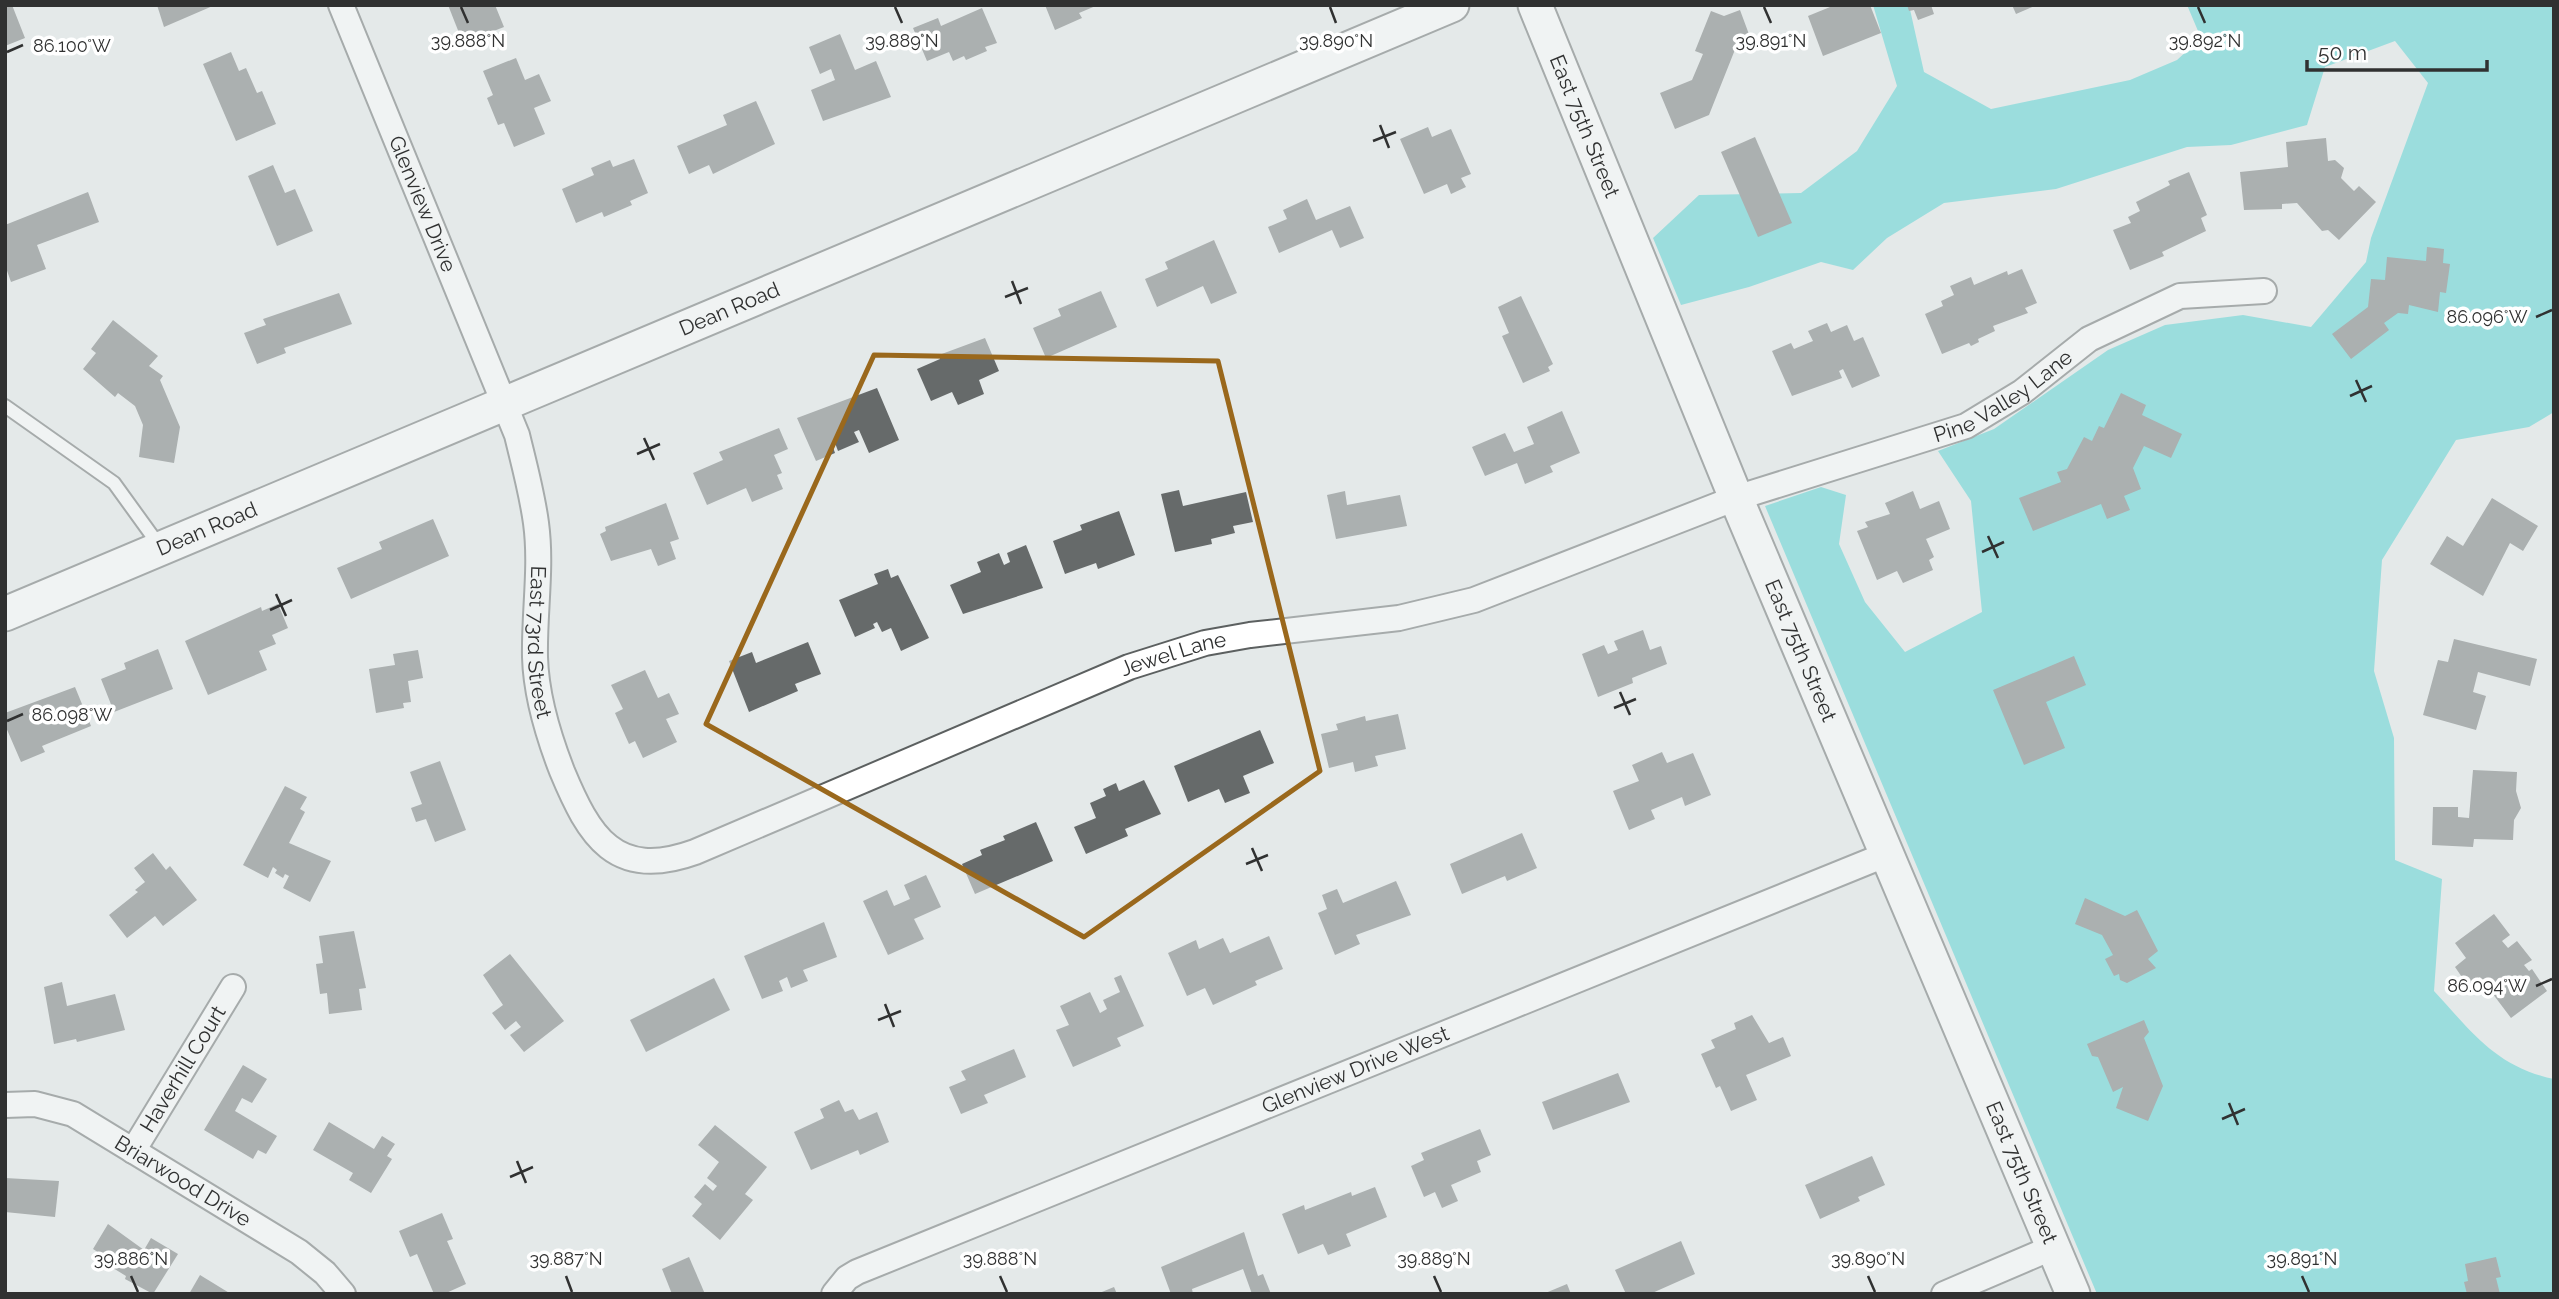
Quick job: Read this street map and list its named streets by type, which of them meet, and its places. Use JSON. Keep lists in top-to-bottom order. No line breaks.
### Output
{"streets":{"street":["East 75th Street","Glenview Drive","Dean Road","Pine Valley Lane","East 73rd Street","Jewel Lane","Haverhill Court","Glenview Drive West","Briarwood Drive"]},"crossings":[["East 75th Street","Pine Valley Lane"],["East 75th Street","Jewel Lane"],["East 75th Street","Glenview Drive West"],["Glenview Drive","Dean Road"],["Glenview Drive","East 73rd Street"],["Dean Road","East 73rd Street"],["Pine Valley Lane","Jewel Lane"],["East 73rd Street","Jewel Lane"],["Haverhill Court","Briarwood Drive"]],"scale_bar":"50 m","coordinates":["39.888°N","39.890°N","39.891°N","39.892°N","39.889°N","86.100°W","86.096°W","86.098°W","86.094°W","39.886°N","39.887°N"]}
